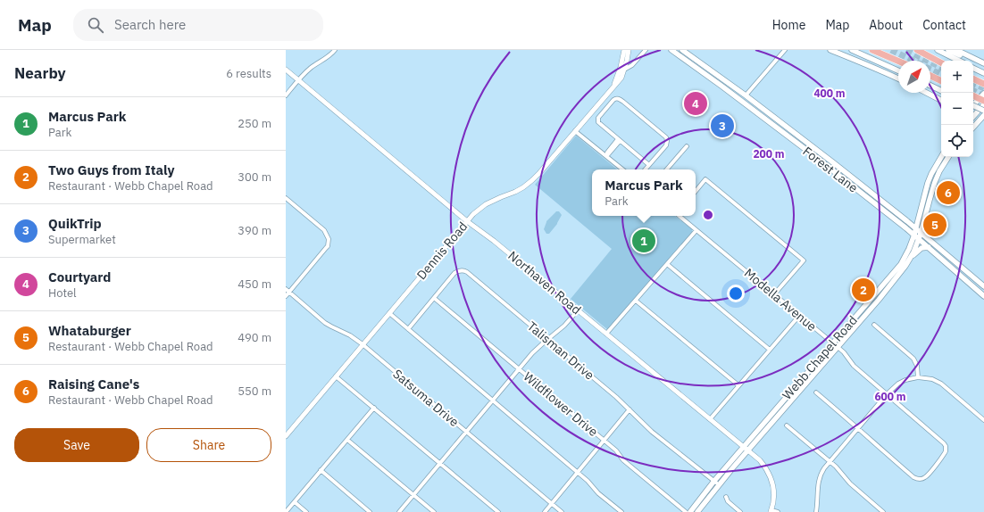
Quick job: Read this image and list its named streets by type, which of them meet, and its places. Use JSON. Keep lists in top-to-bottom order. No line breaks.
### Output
{"streets":{"main road":["Forest Lane","Webb Chapel Road"],"street":["Dennis Road","Northaven Road","Modella Avenue","Talisman Drive","Satsuma Drive","Wildflower Drive"]},"crossings":[["Forest Lane","Webb Chapel Road"],["Dennis Road","Northaven Road"],["Dennis Road","Satsuma Drive"],["Northaven Road","Webb Chapel Road"],["Modella Avenue","Webb Chapel Road"],["Talisman Drive","Webb Chapel Road"],["Talisman Drive","Wildflower Drive"]],"north":"top right","page":{"header":"Map","search":"Search here","nav":["Home","Map","About","Contact"],"heading":["Nearby","6 results"],"map_buttons":["+","−"],"pins":["4","3","6","5","1","2"],"list":[{"mark":"1","name":"Marcus Park","note":"Park","value":"250 m"},{"mark":"2","name":"Two Guys from Italy","note":"Restaurant · Webb Chapel Road","value":"300 m"},{"mark":"3","name":"QuikTrip","note":"Supermarket","value":"390 m"},{"mark":"4","name":"Courtyard","note":"Hotel","value":"450 m"},{"mark":"5","name":"Whataburger","note":"Restaurant · Webb Chapel Road","value":"490 m"},{"mark":"6","name":"Raising Cane's","note":"Restaurant · Webb Chapel Road","value":"550 m"}],"popup":["Marcus Park","Park"],"buttons":["Save","Share"]},"rings":["400 m","200 m","600 m"]}
